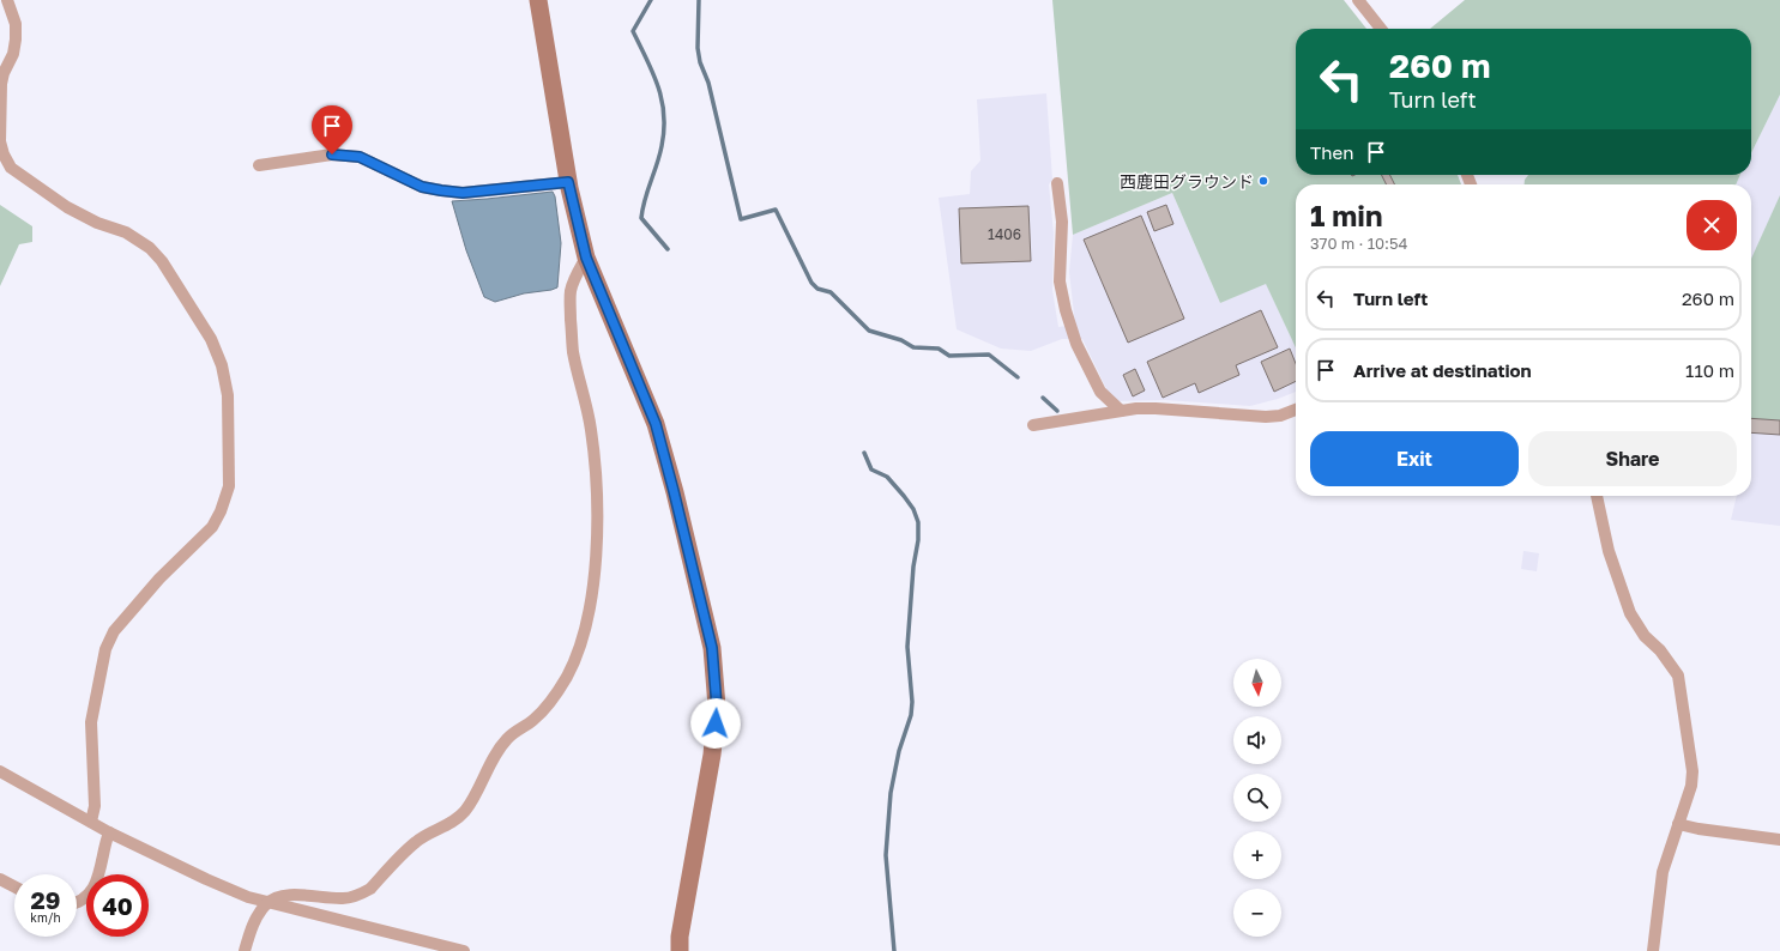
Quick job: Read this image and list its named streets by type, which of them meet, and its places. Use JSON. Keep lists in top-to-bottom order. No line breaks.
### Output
{"places":["西鹿田グラウンド"],"house_numbers":["1406"],"north":"bottom","page":{"turn":["260 m","Turn left"],"then":"Then","heading":["1 min","370 m · 10:54"],"list":[{"name":"Turn left","value":"260 m"},{"name":"Arrive at destination","value":"110 m"}],"buttons":["Exit","Share"],"map_buttons":["+","−"],"speed":"29 km/h","limit":"40"}}
